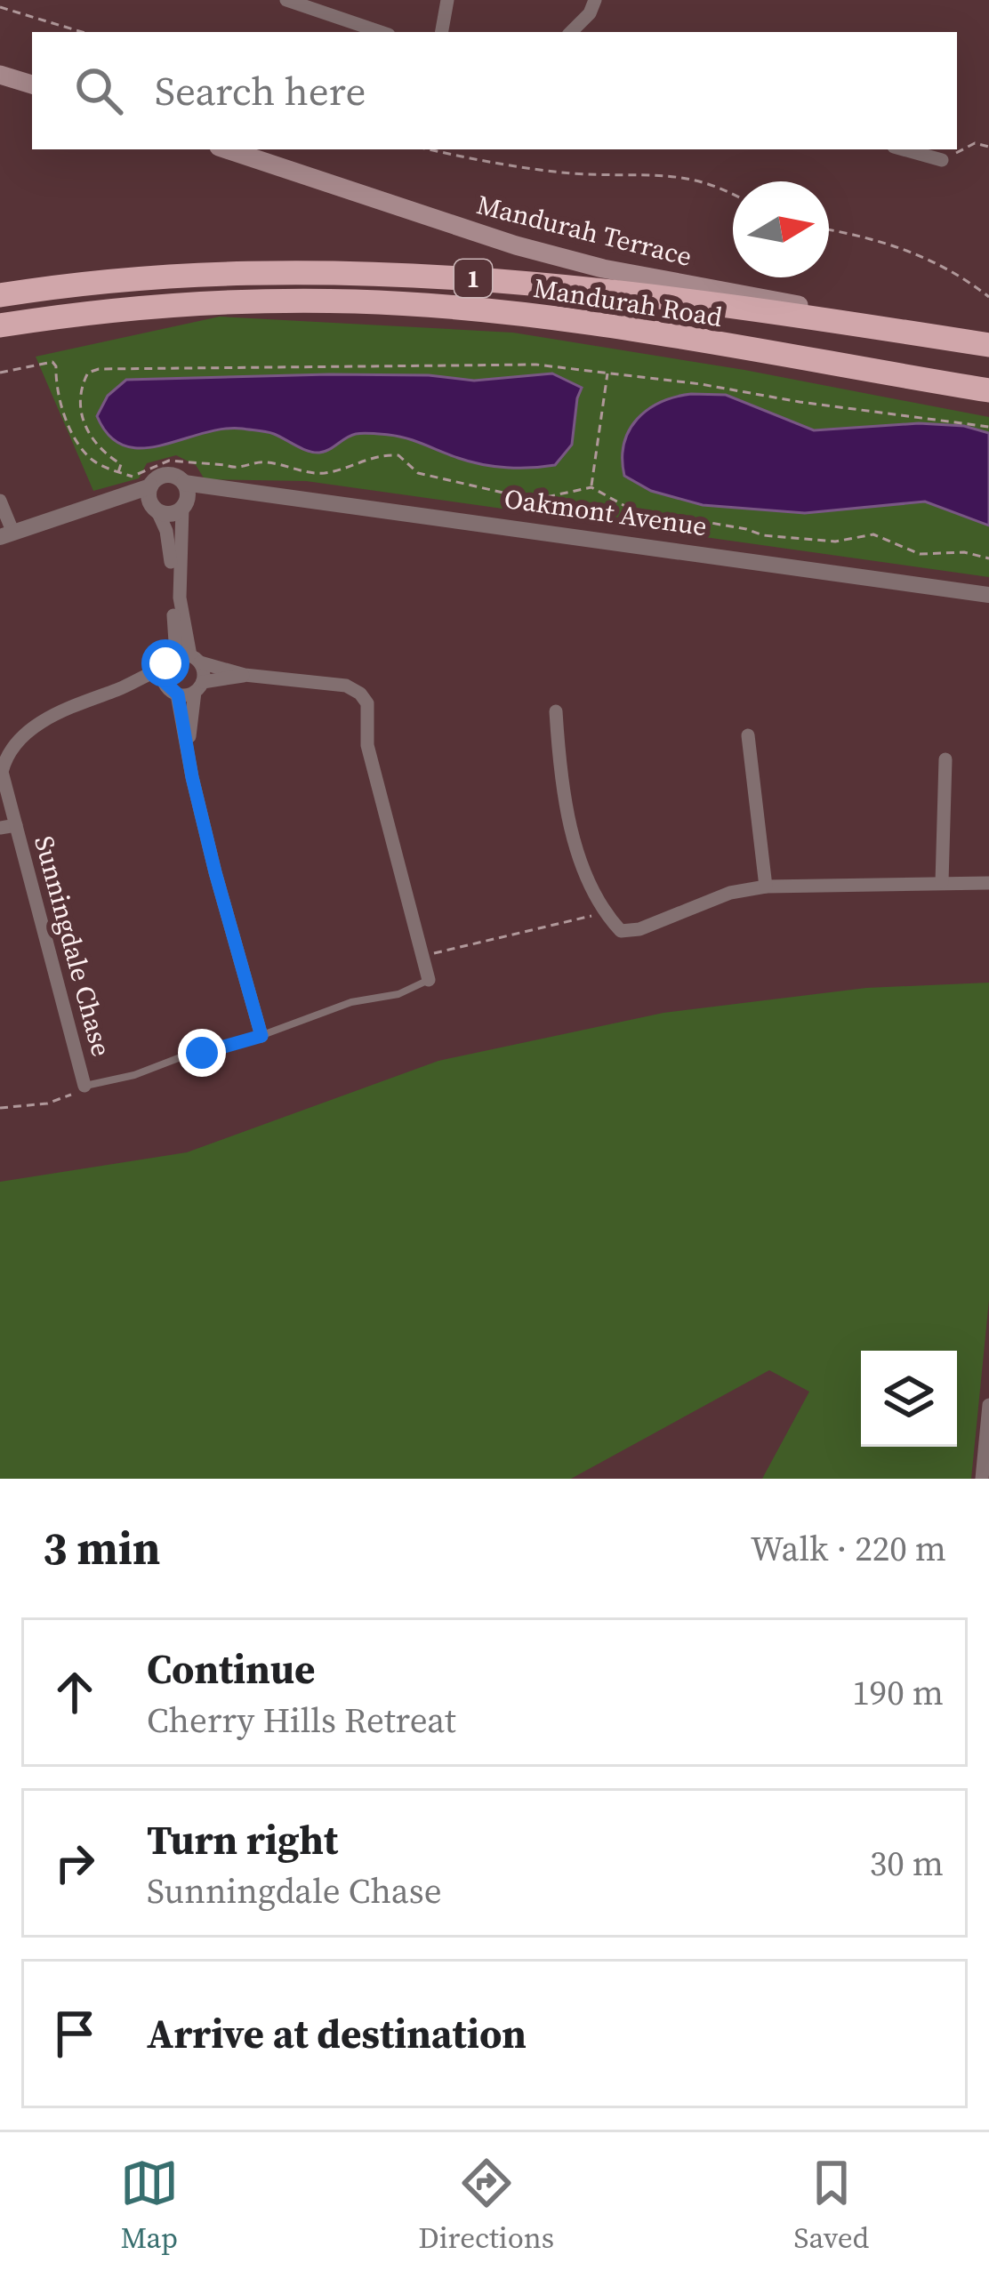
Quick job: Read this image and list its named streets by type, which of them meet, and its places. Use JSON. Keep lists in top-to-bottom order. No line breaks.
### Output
{"streets":{"highway":["1","Mandurah Road"],"main road":["Mandurah Terrace"],"street":["Oakmont Avenue","Sunningdale Chase"]},"crossings":[["Mandurah Terrace","Mandurah Road"]],"north":"right","page":{"search":"Search here","heading":["3 min","Walk · 220 m"],"list":[["Continue","Cherry Hills Retreat","190 m"],["Turn right","Sunningdale Chase","30 m"],"Arrive at destination"],"nav":["Map","Directions","Saved"]}}
